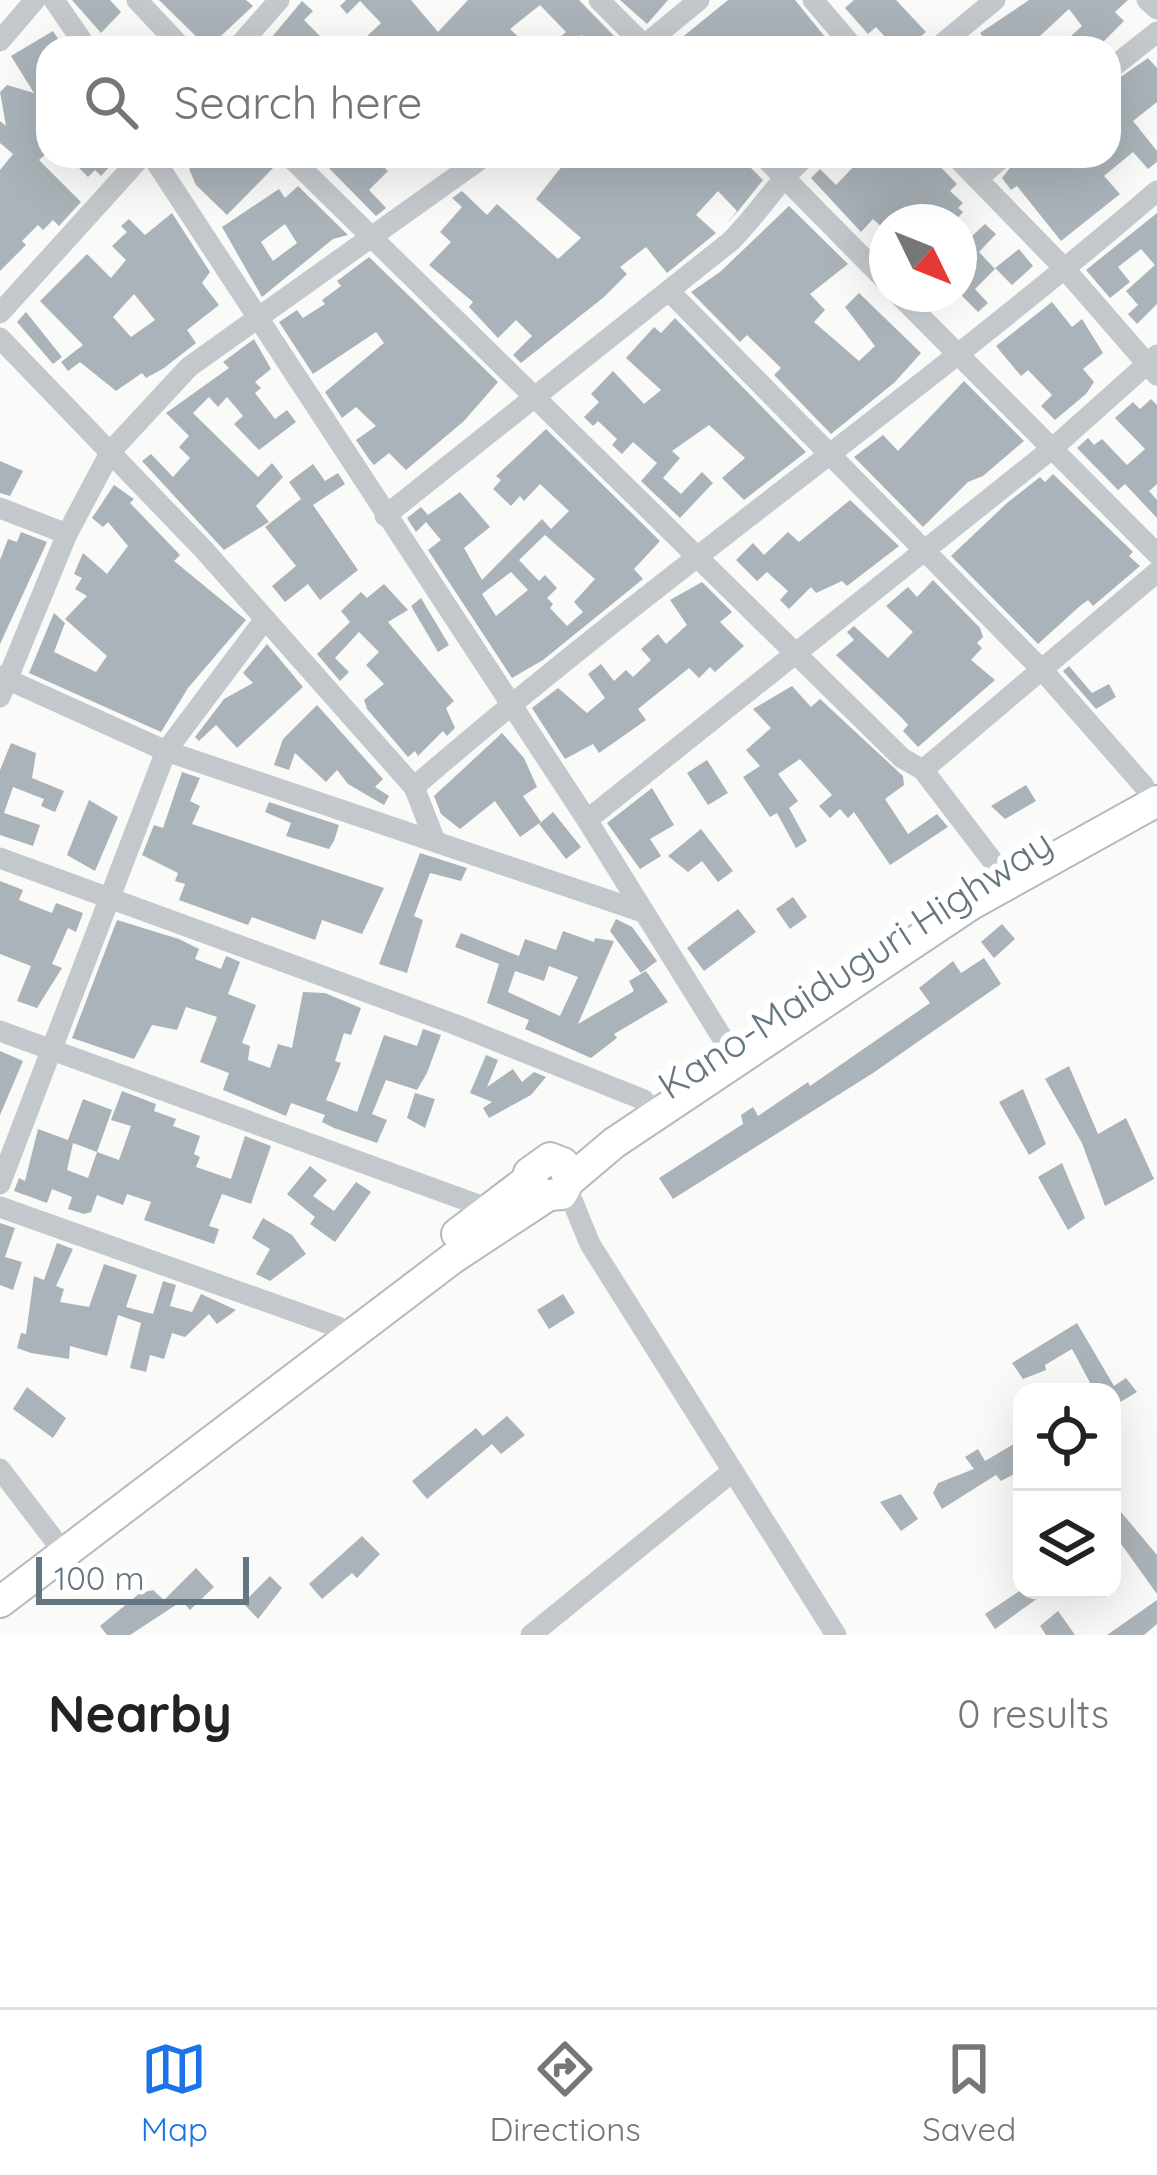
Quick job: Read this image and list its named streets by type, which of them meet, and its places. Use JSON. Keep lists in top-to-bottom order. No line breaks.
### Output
{"streets":{"highway":["Kano-Maiduguri Highway"]},"scale_bar":"100 m","north":"bottom right","page":{"search":"Search here","scale":"100 m","heading":["Nearby","0 results"],"nav":["Map","Directions","Saved"]}}
